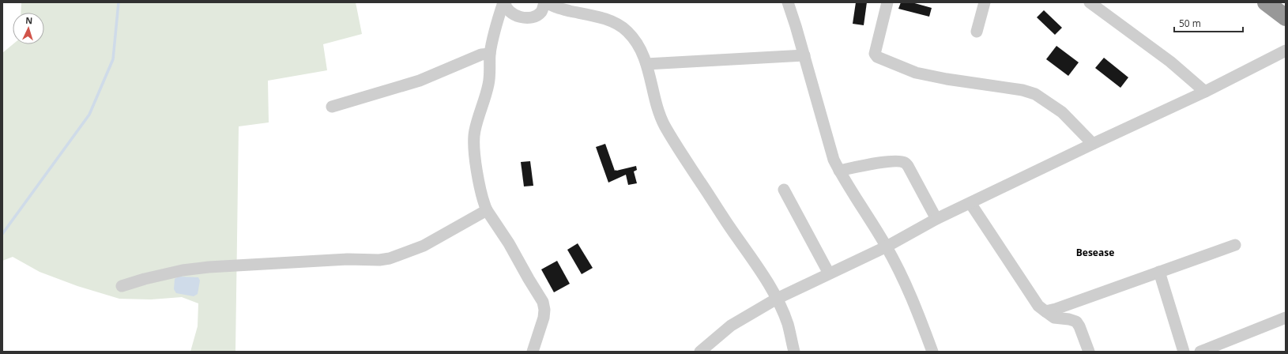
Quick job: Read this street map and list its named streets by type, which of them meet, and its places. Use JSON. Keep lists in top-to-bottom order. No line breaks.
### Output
{"districts":["Besease"],"scale_bar":"50 m","north":"top"}
